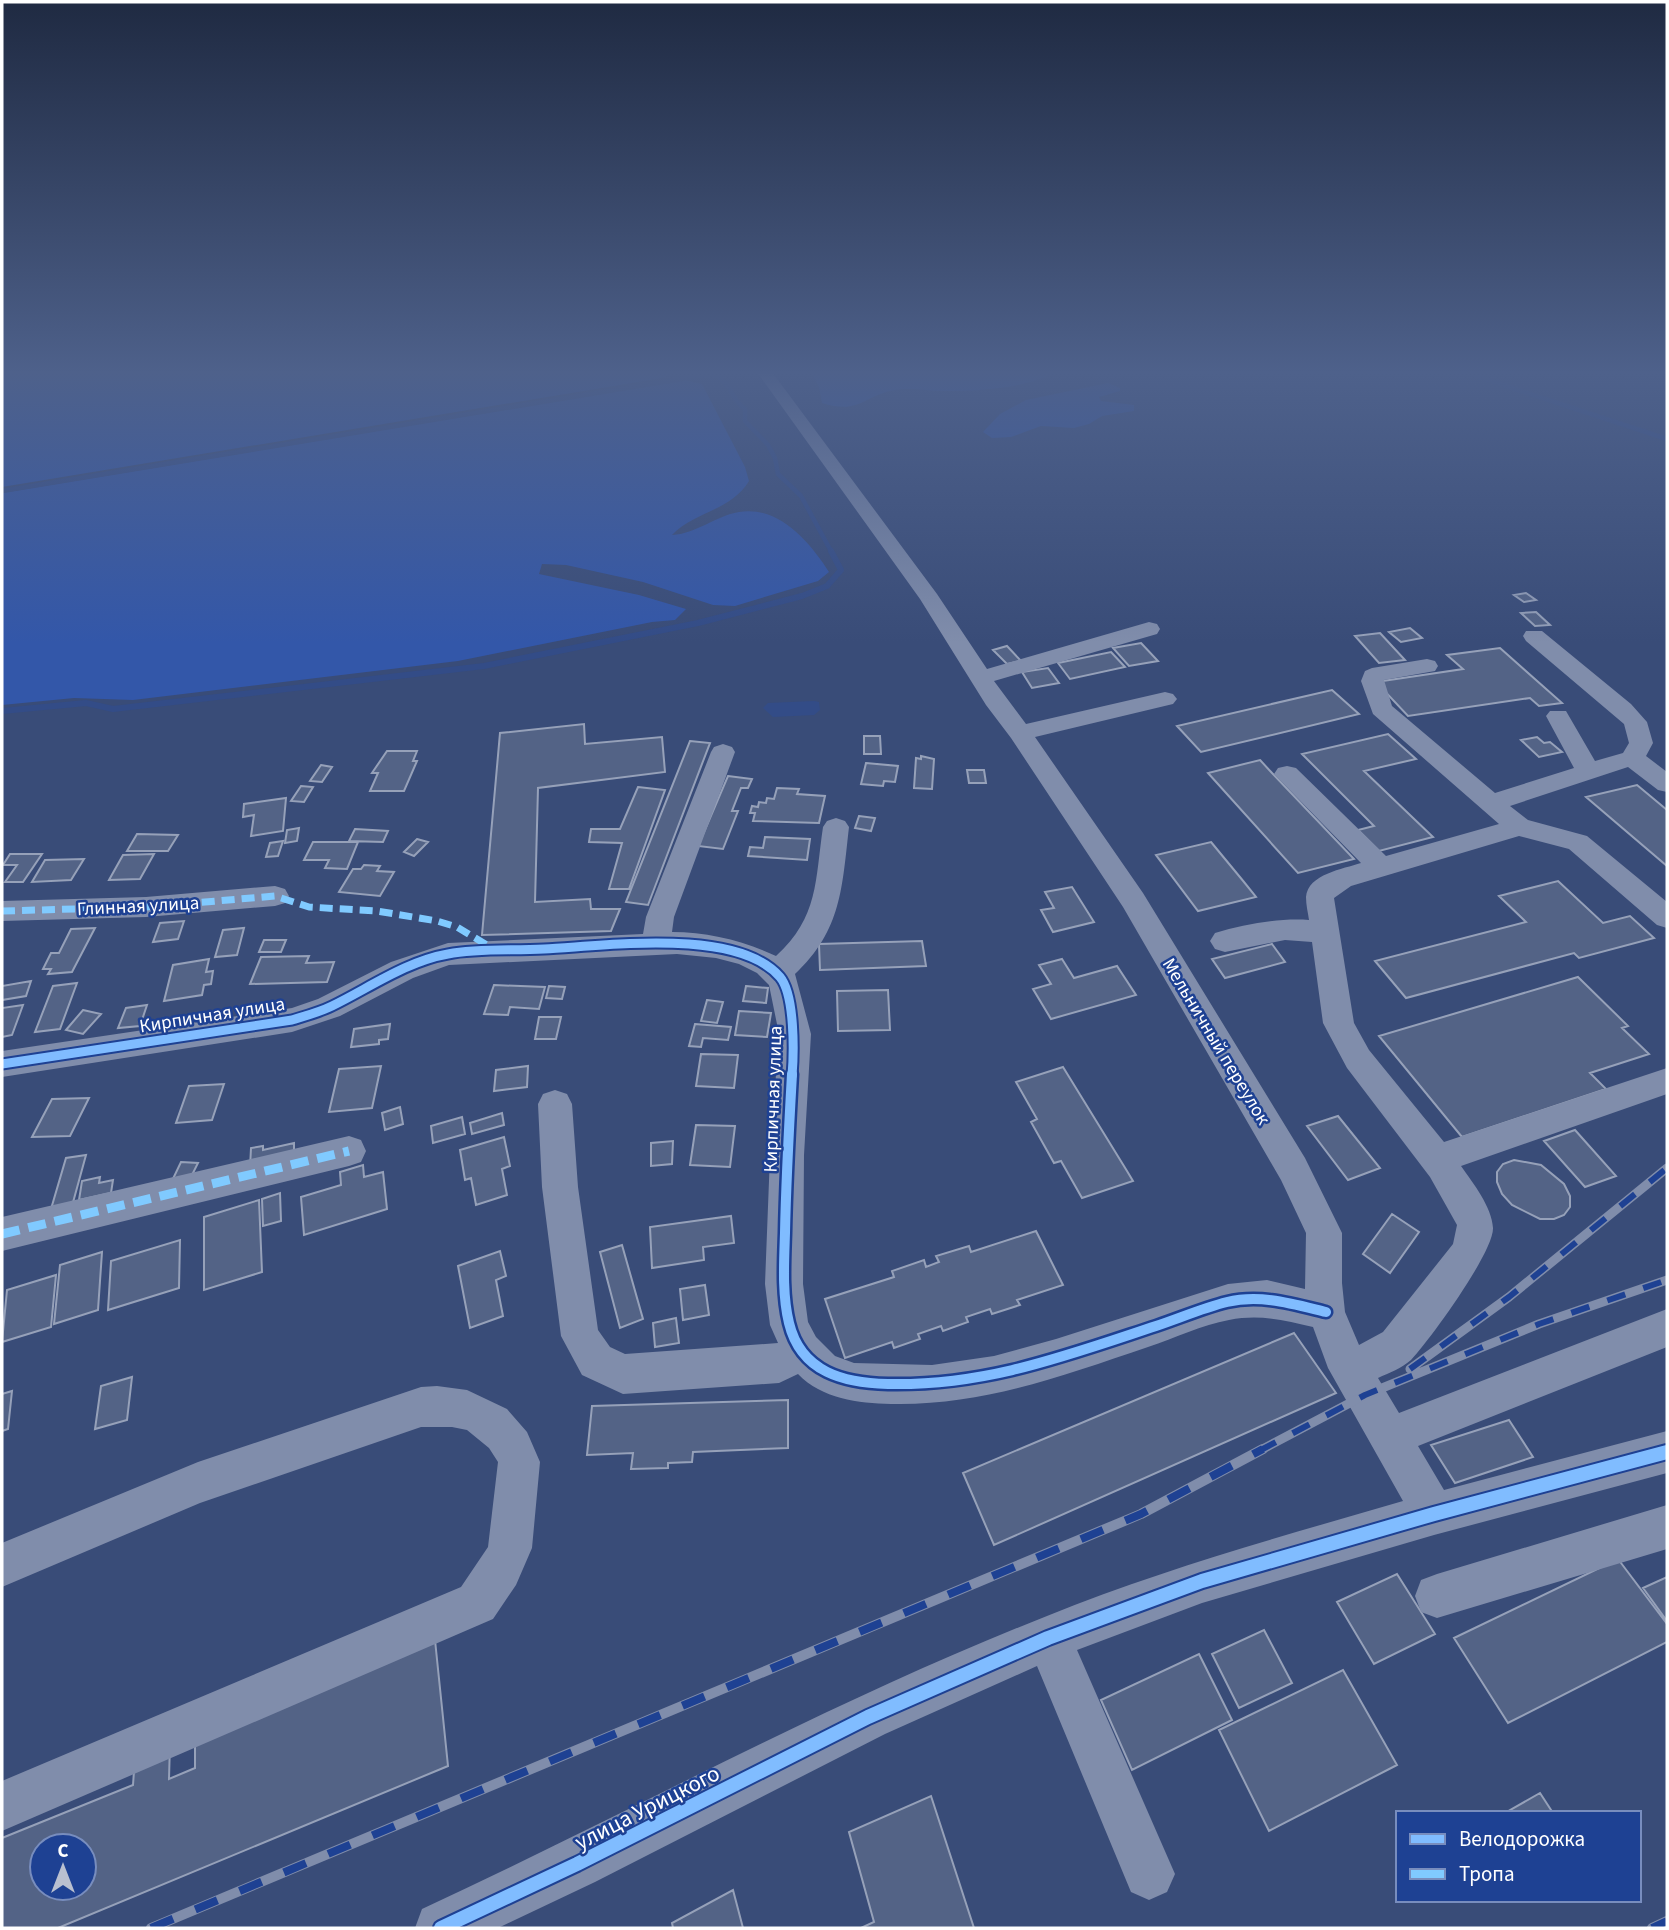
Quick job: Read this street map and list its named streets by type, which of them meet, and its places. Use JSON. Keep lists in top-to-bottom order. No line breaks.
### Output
{"streets":{"street":["Глинная улица","Кирпичная улица","Мельничный переулок","улица Урицкого"]},"crossings":[["Кирпичная улица","Мельничный переулок"],["Мельничный переулок","улица Урицкого"]],"legend":["Велодорожка","Тропа"],"north":"top"}
